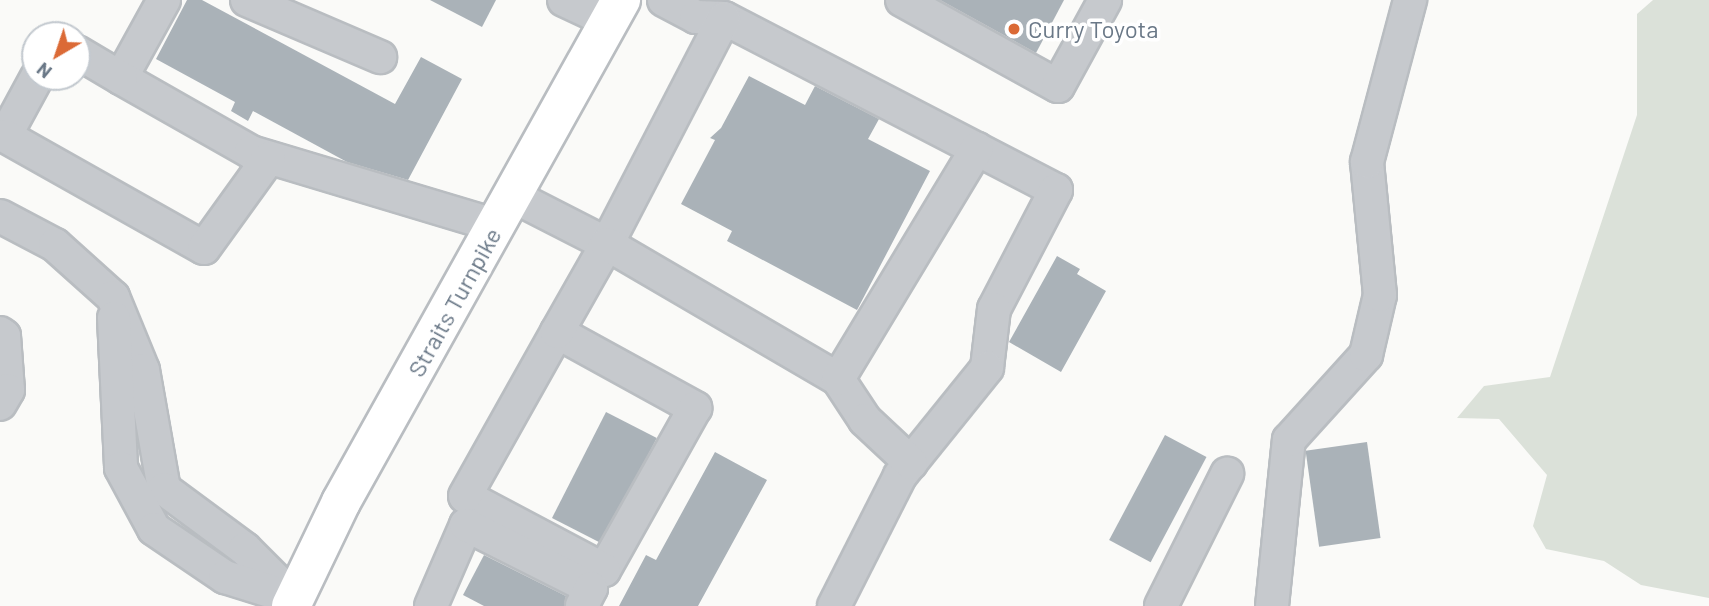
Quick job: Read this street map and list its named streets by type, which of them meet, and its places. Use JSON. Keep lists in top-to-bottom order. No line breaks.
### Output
{"streets":{"main road":["Straits Turnpike"]},"places":["Curry Toyota"],"north":"bottom left"}
